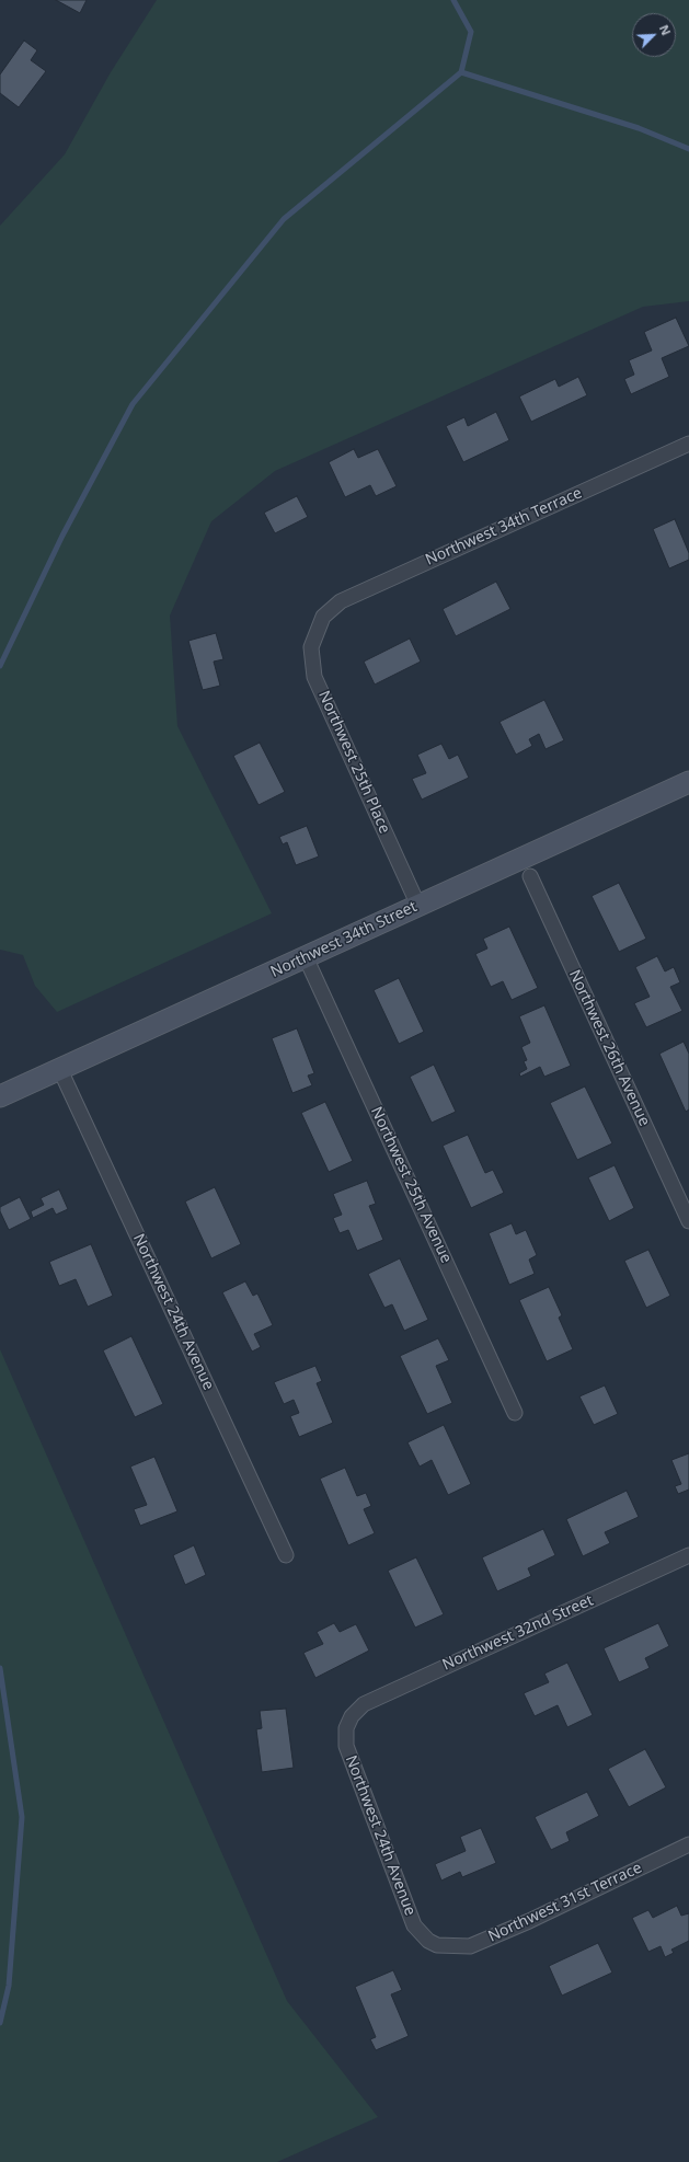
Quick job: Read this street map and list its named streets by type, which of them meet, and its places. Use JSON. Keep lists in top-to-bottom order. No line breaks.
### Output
{"streets":{"main road":["Northwest 34th Street"],"street":["Northwest 34th Terrace","Northwest 25th Place","Northwest 26th Avenue","Northwest 25th Avenue","Northwest 24th Avenue","Northwest 32nd Street","Northwest 31st Terrace"]},"crossings":[["Northwest 34th Terrace","Northwest 25th Place"],["Northwest 25th Place","Northwest 34th Street"],["Northwest 34th Street","Northwest 25th Avenue"],["Northwest 34th Street","Northwest 24th Avenue"],["Northwest 24th Avenue","Northwest 32nd Street"],["Northwest 24th Avenue","Northwest 31st Terrace"]],"north":"top right"}
